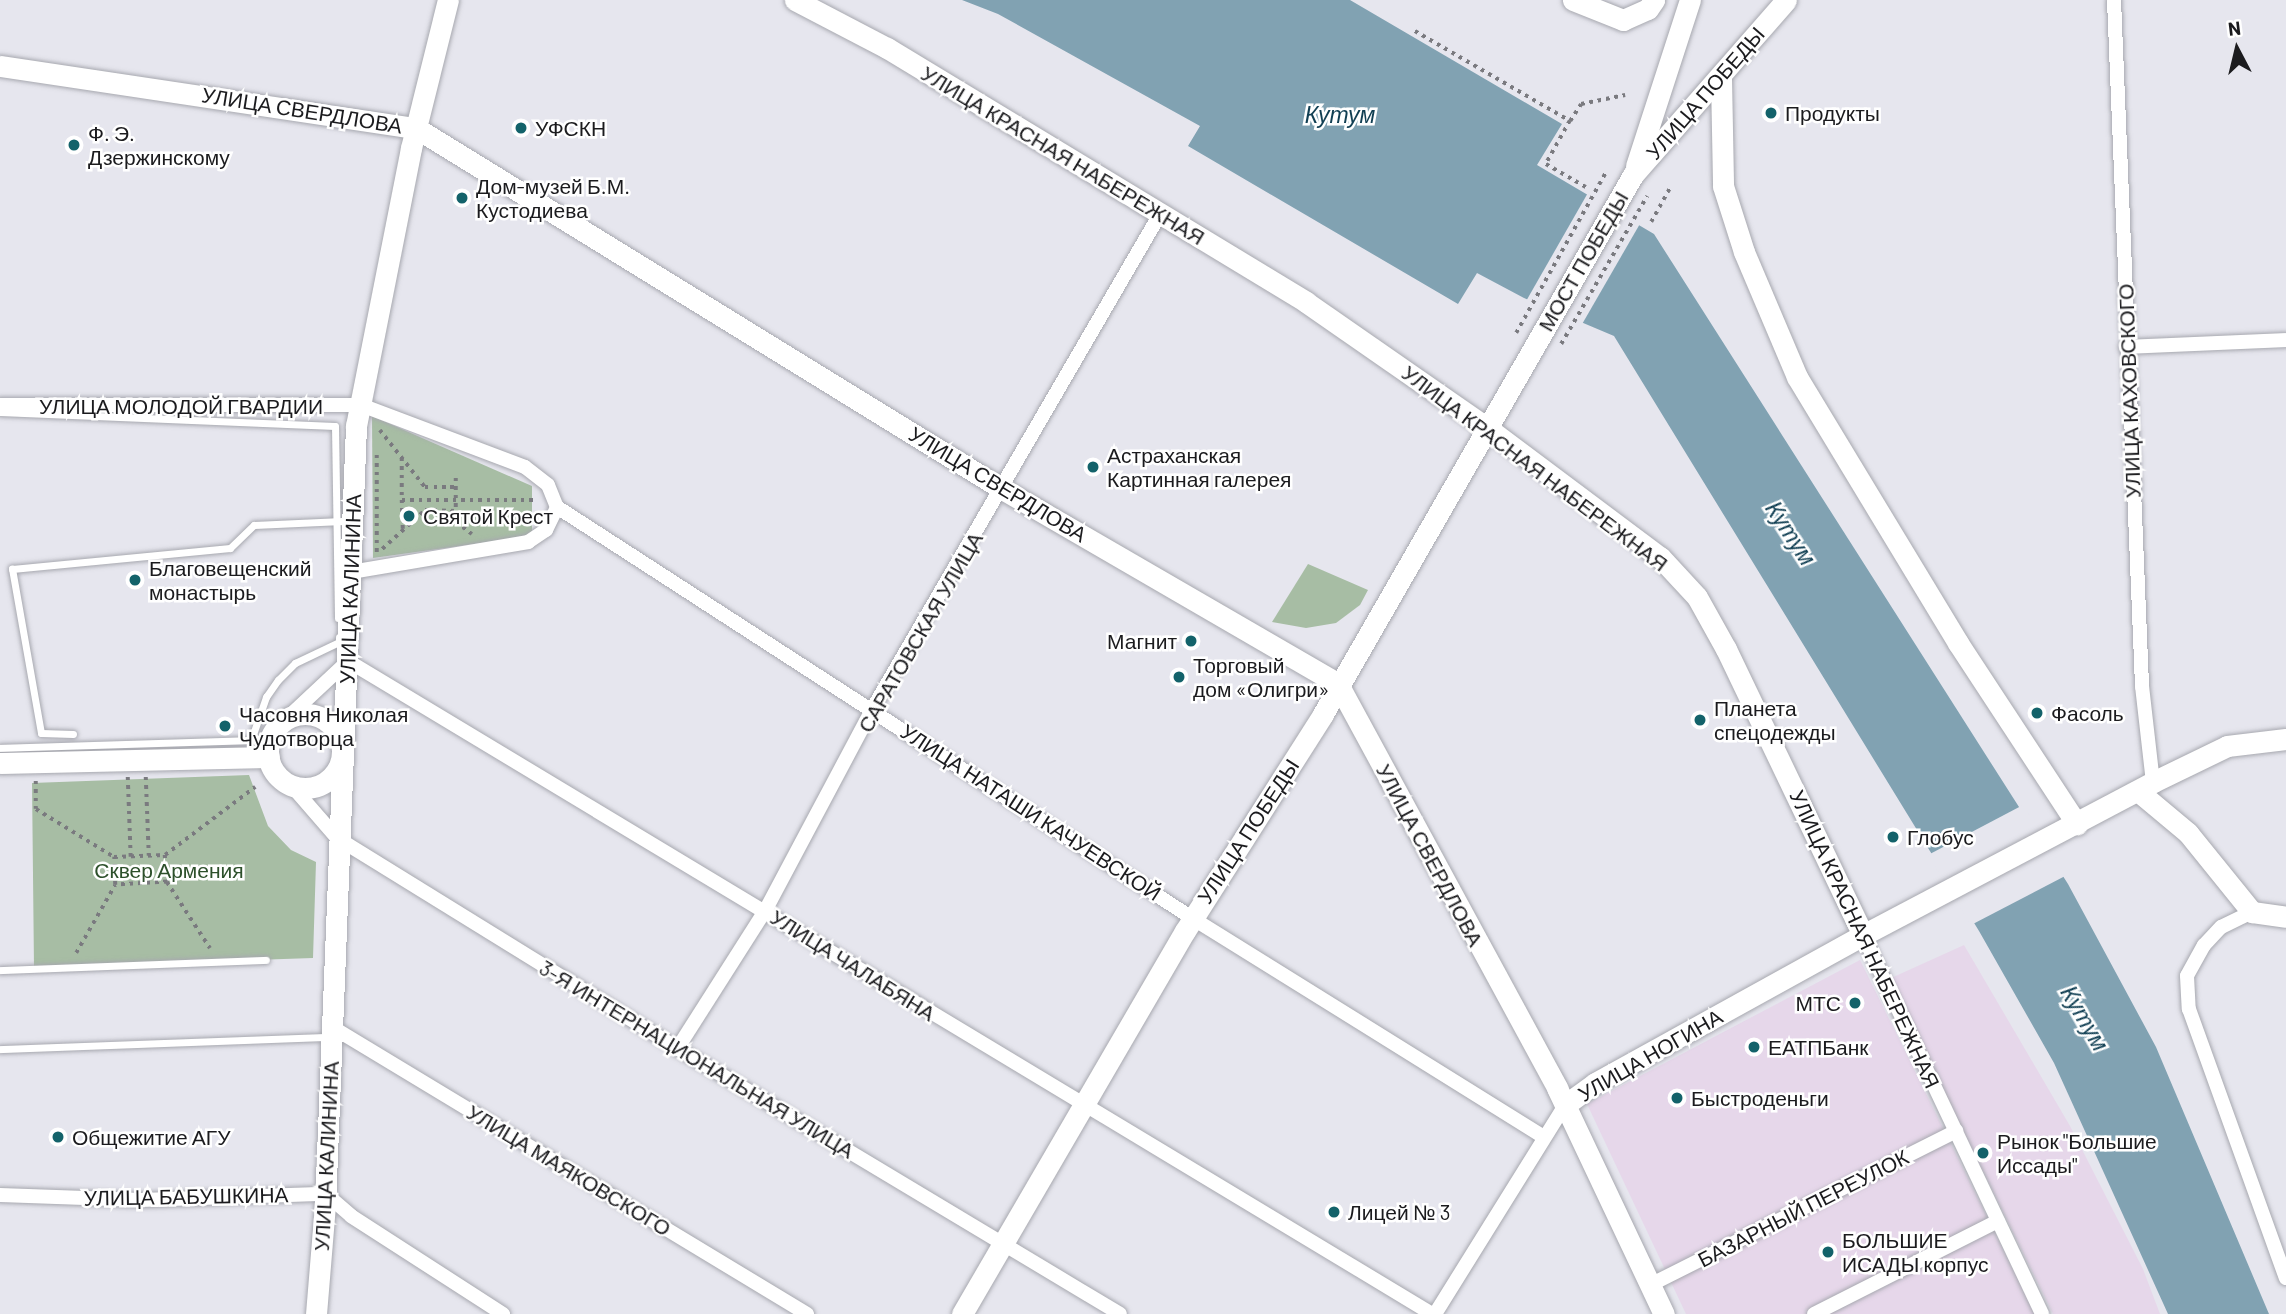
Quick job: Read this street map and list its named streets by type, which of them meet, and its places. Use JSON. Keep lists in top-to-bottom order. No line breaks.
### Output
{"streets":{"main road":["УЛИЦА ПОБЕДЫ","УЛИЦА СВЕРДЛОВА","УЛИЦА КРАСНАЯ НАБЕРЕЖНАЯ","МОСТ ПОБЕДЫ","УЛИЦА КАЛИНИНА","УЛИЦА НОГИНА"],"street":["УЛИЦА КАХОВСКОГО","УЛИЦА МОЛОДОЙ ГВАРДИИ","САРАТОВСКАЯ УЛИЦА","УЛИЦА НАТАШИ КАЧУЕВСКОЙ","УЛИЦА ЧАЛАБЯНА","3-Я ИНТЕРНАЦИОНАЛЬНАЯ УЛИЦА","УЛИЦА МАЯКОВСКОГО","УЛИЦА БАБУШКИНА","БАЗАРНЫЙ ПЕРЕУЛОК"]},"crossings":[["УЛИЦА ПОБЕДЫ","УЛИЦА СВЕРДЛОВА"],["УЛИЦА ПОБЕДЫ","УЛИЦА КРАСНАЯ НАБЕРЕЖНАЯ"],["УЛИЦА ПОБЕДЫ","МОСТ ПОБЕДЫ"],["УЛИЦА ПОБЕДЫ","УЛИЦА НАТАШИ КАЧУЕВСКОЙ"],["УЛИЦА ПОБЕДЫ","УЛИЦА ЧАЛАБЯНА"],["УЛИЦА ПОБЕДЫ","3-Я ИНТЕРНАЦИОНАЛЬНАЯ УЛИЦА"],["УЛИЦА СВЕРДЛОВА","УЛИЦА КАЛИНИНА"],["УЛИЦА СВЕРДЛОВА","САРАТОВСКАЯ УЛИЦА"],["УЛИЦА СВЕРДЛОВА","УЛИЦА НОГИНА"],["УЛИЦА СВЕРДЛОВА","БАЗАРНЫЙ ПЕРЕУЛОК"],["УЛИЦА КРАСНАЯ НАБЕРЕЖНАЯ","САРАТОВСКАЯ УЛИЦА"],["УЛИЦА КРАСНАЯ НАБЕРЕЖНАЯ","УЛИЦА НОГИНА"],["УЛИЦА КРАСНАЯ НАБЕРЕЖНАЯ","БАЗАРНЫЙ ПЕРЕУЛОК"],["УЛИЦА КАХОВСКОГО","УЛИЦА НОГИНА"],["УЛИЦА МОЛОДОЙ ГВАРДИИ","УЛИЦА КАЛИНИНА"],["УЛИЦА МОЛОДОЙ ГВАРДИИ","УЛИЦА НАТАШИ КАЧУЕВСКОЙ"],["УЛИЦА КАЛИНИНА","УЛИЦА НАТАШИ КАЧУЕВСКОЙ"],["УЛИЦА КАЛИНИНА","УЛИЦА ЧАЛАБЯНА"],["УЛИЦА КАЛИНИНА","3-Я ИНТЕРНАЦИОНАЛЬНАЯ УЛИЦА"],["УЛИЦА КАЛИНИНА","УЛИЦА МАЯКОВСКОГО"],["УЛИЦА КАЛИНИНА","УЛИЦА БАБУШКИНА"],["САРАТОВСКАЯ УЛИЦА","УЛИЦА НАТАШИ КАЧУЕВСКОЙ"],["САРАТОВСКАЯ УЛИЦА","УЛИЦА ЧАЛАБЯНА"],["САРАТОВСКАЯ УЛИЦА","3-Я ИНТЕРНАЦИОНАЛЬНАЯ УЛИЦА"],["УЛИЦА НАТАШИ КАЧУЕВСКОЙ","УЛИЦА НОГИНА"],["УЛИЦА ЧАЛАБЯНА","УЛИЦА НОГИНА"]],"water":["Кутум"],"parks":["Сквер Армения"],"places":["Продукты","УФСКН","Ф. Э. Дзержинскому","Дом-музей Б.М. Кустодиева","Астраханская Картинная галерея","Святой Крест","Благовещенский монастырь","Магнит","Торговый дом «Олигри»","Фасоль","Планета спецодежды","Часовня Николая Чудотворца","Глобус","МТС","ЕАТПБанк","Быстроденьги","Общежитие АГУ","Рынок \"Большие Иссады\"","Лицей № 3","БОЛЬШИЕ ИСАДЫ корпус"],"north":"top"}
